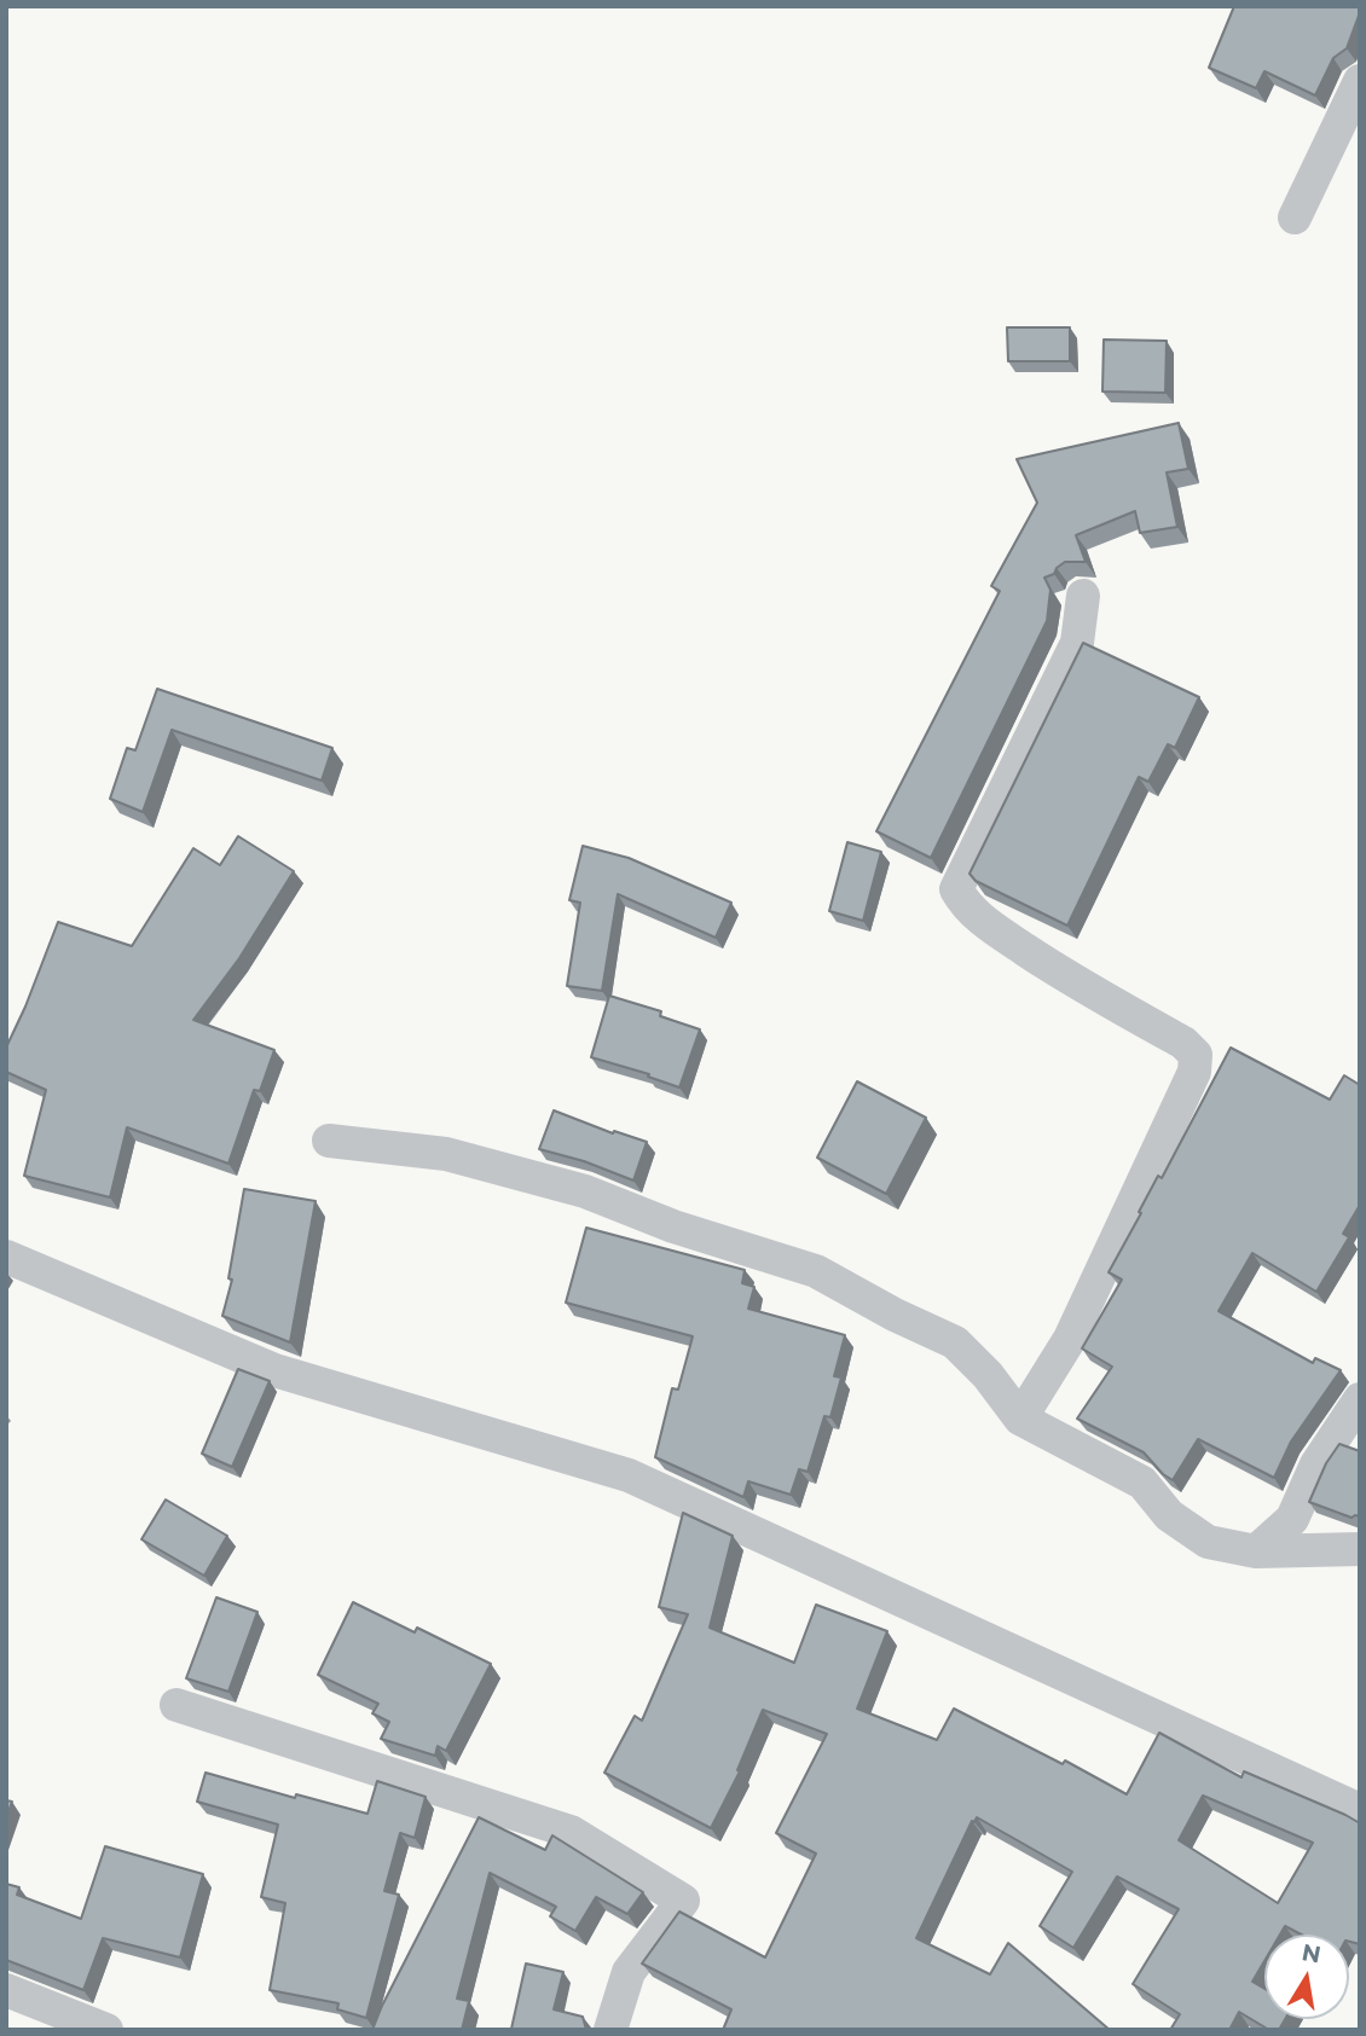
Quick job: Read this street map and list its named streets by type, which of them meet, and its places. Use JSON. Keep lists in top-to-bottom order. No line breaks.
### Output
{"north":"top"}
